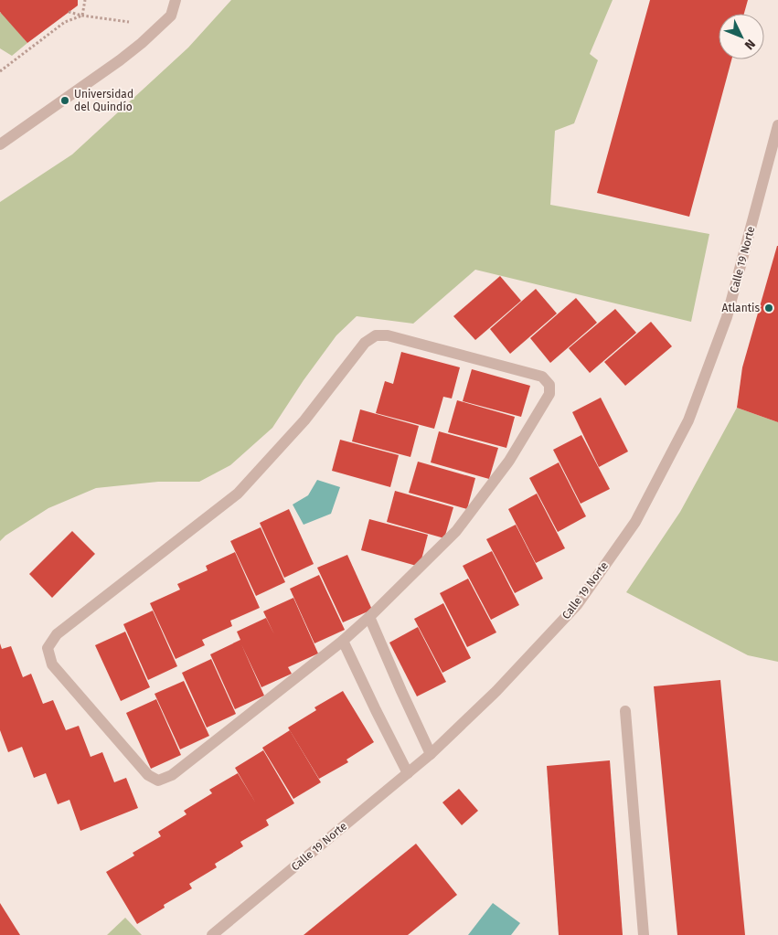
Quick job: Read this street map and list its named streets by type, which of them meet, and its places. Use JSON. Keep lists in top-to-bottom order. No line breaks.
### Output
{"streets":{"street":["Calle 19 Norte"]},"places":["Universidad del Quindío","Atlantis"],"north":"bottom right"}
